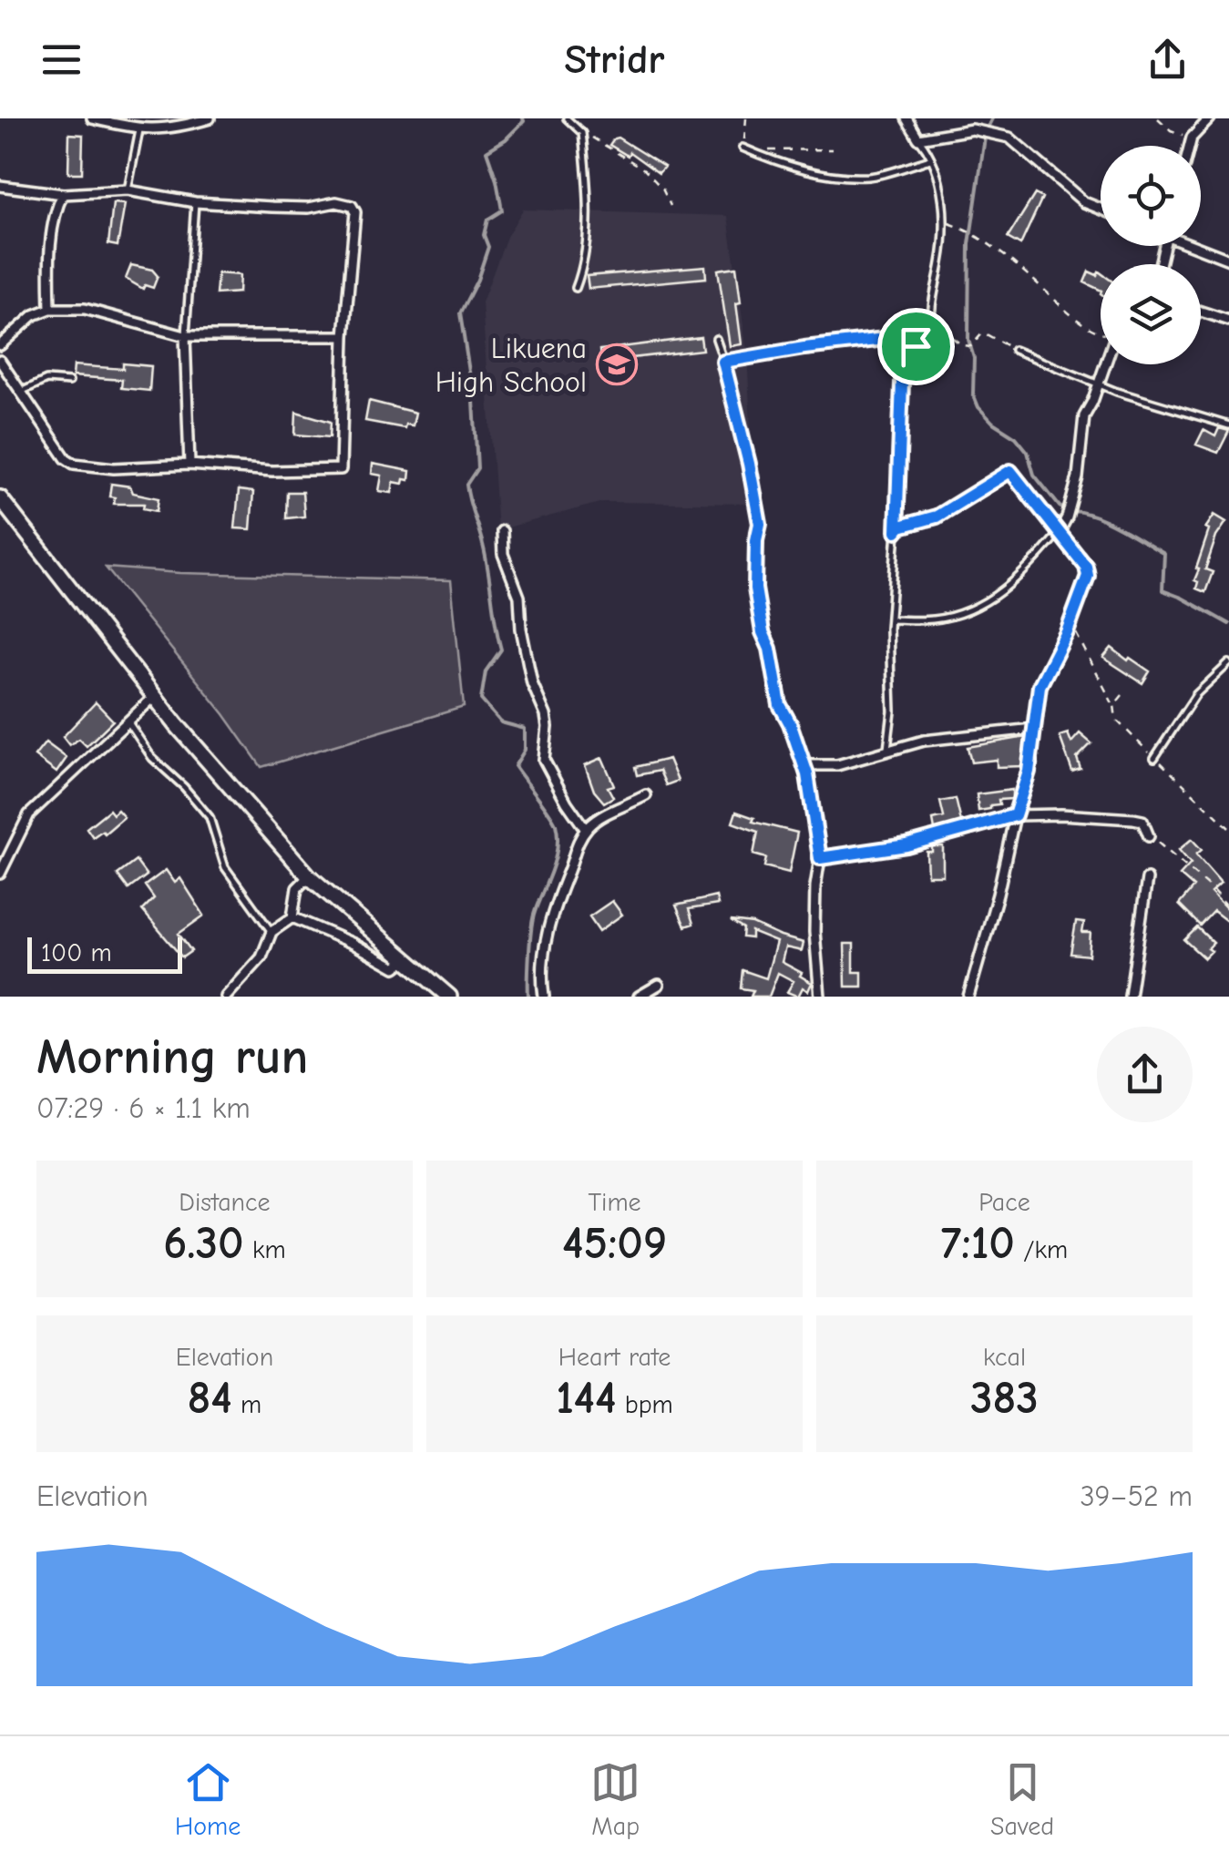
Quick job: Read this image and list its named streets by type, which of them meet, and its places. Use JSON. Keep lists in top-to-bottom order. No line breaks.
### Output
{"places":{"school or university":["Likuena High School"]},"scale_bar":"100 m","page":{"header":"Stridr","scale":"100 m","heading":["Morning run","07:29 · 6 × 1.1 km"],"stats":[["Distance","6.30 km"],["Time","45:09"],["Pace","7:10 /km"],["Elevation","84 m"],["Heart rate","144 bpm"],["kcal","383"]],"chart":["Elevation","39–52 m"],"tabs":["Home","Map","Saved"]}}
